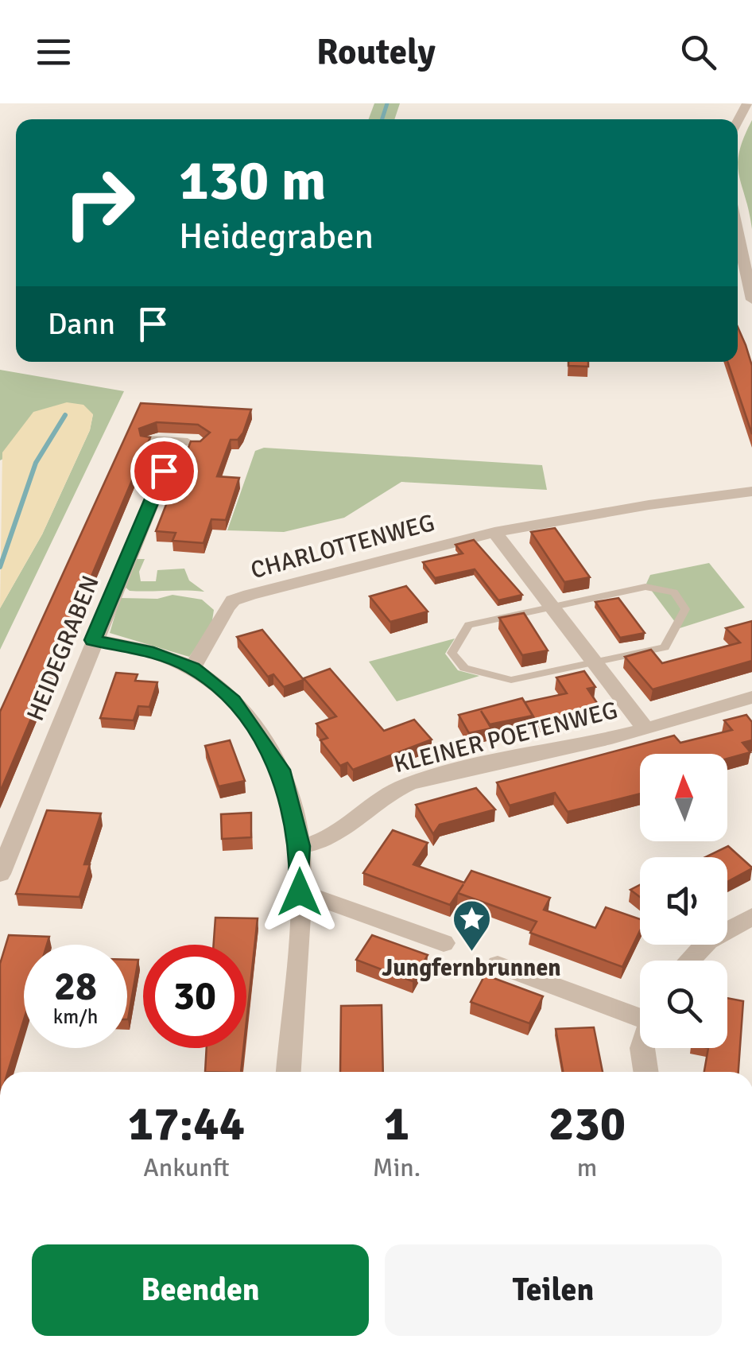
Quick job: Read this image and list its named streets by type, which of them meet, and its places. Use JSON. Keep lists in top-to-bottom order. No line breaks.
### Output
{"streets":{"street":["CHARLOTTENWEG","HEIDEGRABEN","KLEINER POETENWEG"]},"places":{"place":["Jungfernbrunnen"]},"north":"top","page":{"header":"Routely","turn":["130 m","Heidegraben"],"then":"Dann","speed":"28 km/h","limit":"30","eta":["17:44","Ankunft","1","Min.","230","m"],"buttons":["Beenden","Teilen"]}}
